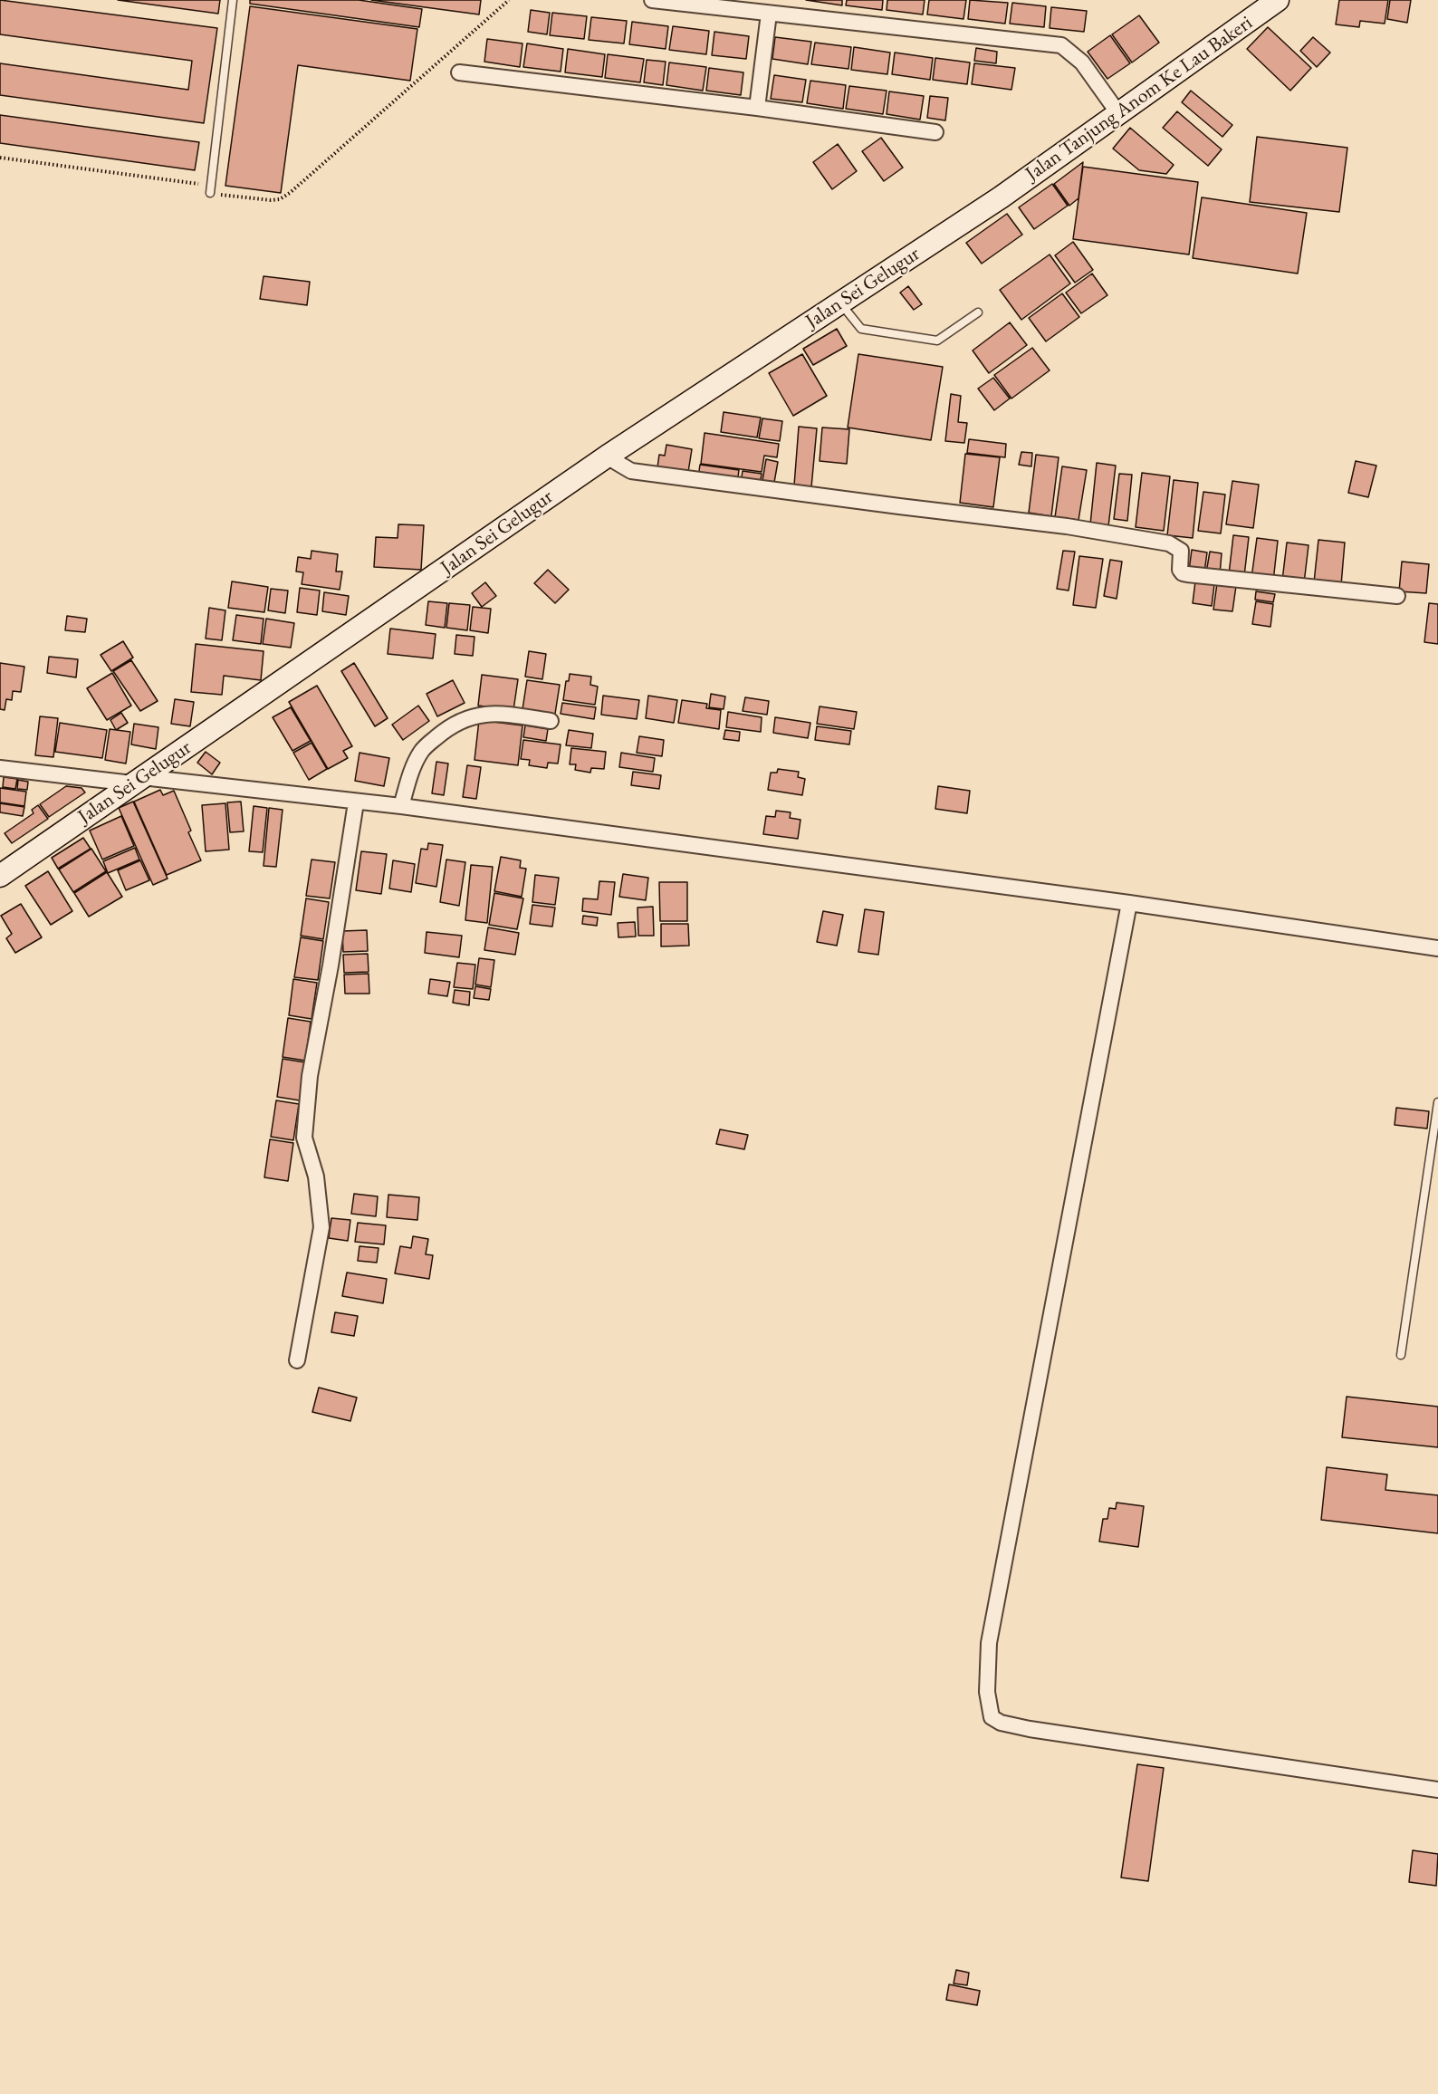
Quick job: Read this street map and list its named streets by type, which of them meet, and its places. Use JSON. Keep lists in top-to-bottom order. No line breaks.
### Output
{"streets":{"main road":["Jalan Tanjung Anom Ke Lau Bakeri","Jalan Sei Gelugur"]},"crossings":[["Jalan Tanjung Anom Ke Lau Bakeri","Jalan Sei Gelugur"]]}
